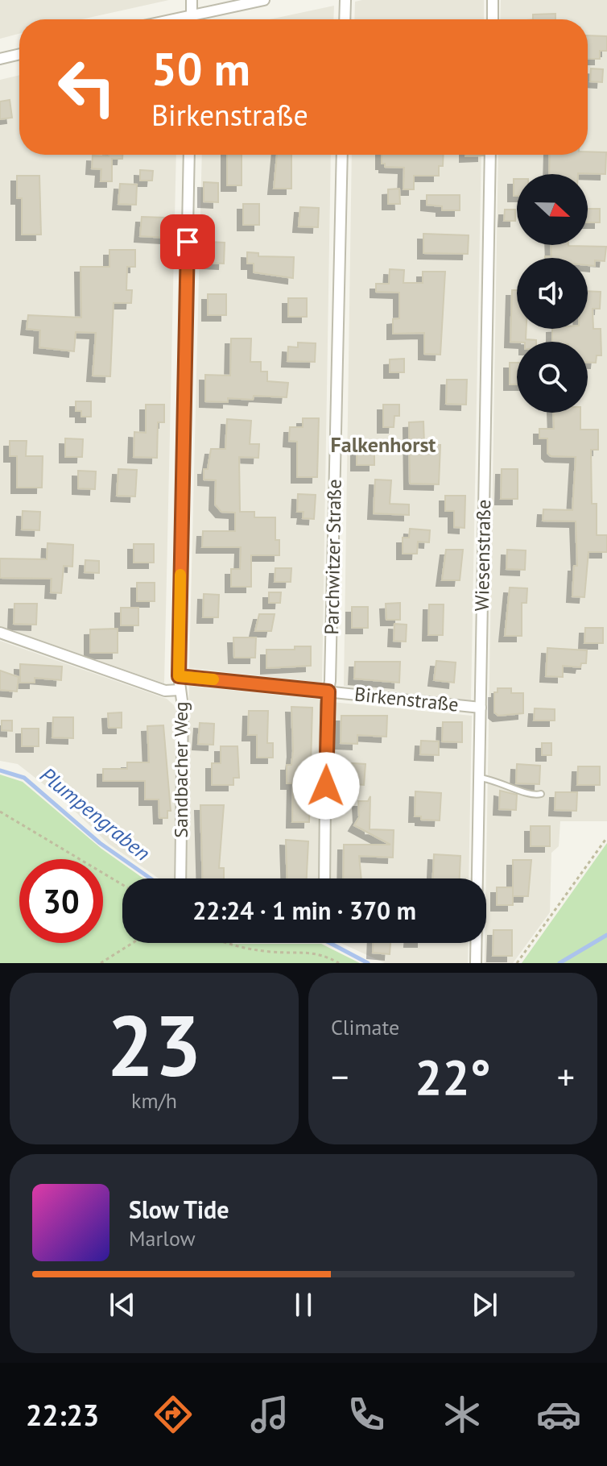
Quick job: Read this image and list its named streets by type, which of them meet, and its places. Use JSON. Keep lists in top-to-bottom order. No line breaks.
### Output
{"streets":{"street":["Wiesenstraße","Parchwitzer Straße","Birkenstraße","Sandbacher Weg"]},"crossings":[["Wiesenstraße","Birkenstraße"],["Parchwitzer Straße","Birkenstraße"],["Birkenstraße","Sandbacher Weg"]],"districts":["Falkenhorst"],"water":["Plumpengraben"],"north":"right","page":{"turn":["50 m","Birkenstraße"],"limit":"30","trip":"22:24 · 1 min · 370 m","tile":[["23","km/h"],"Climate"],"heat":["−","22°","+"],"song":["Slow Tide","Marlow"],"tabs":"22:23"}}
